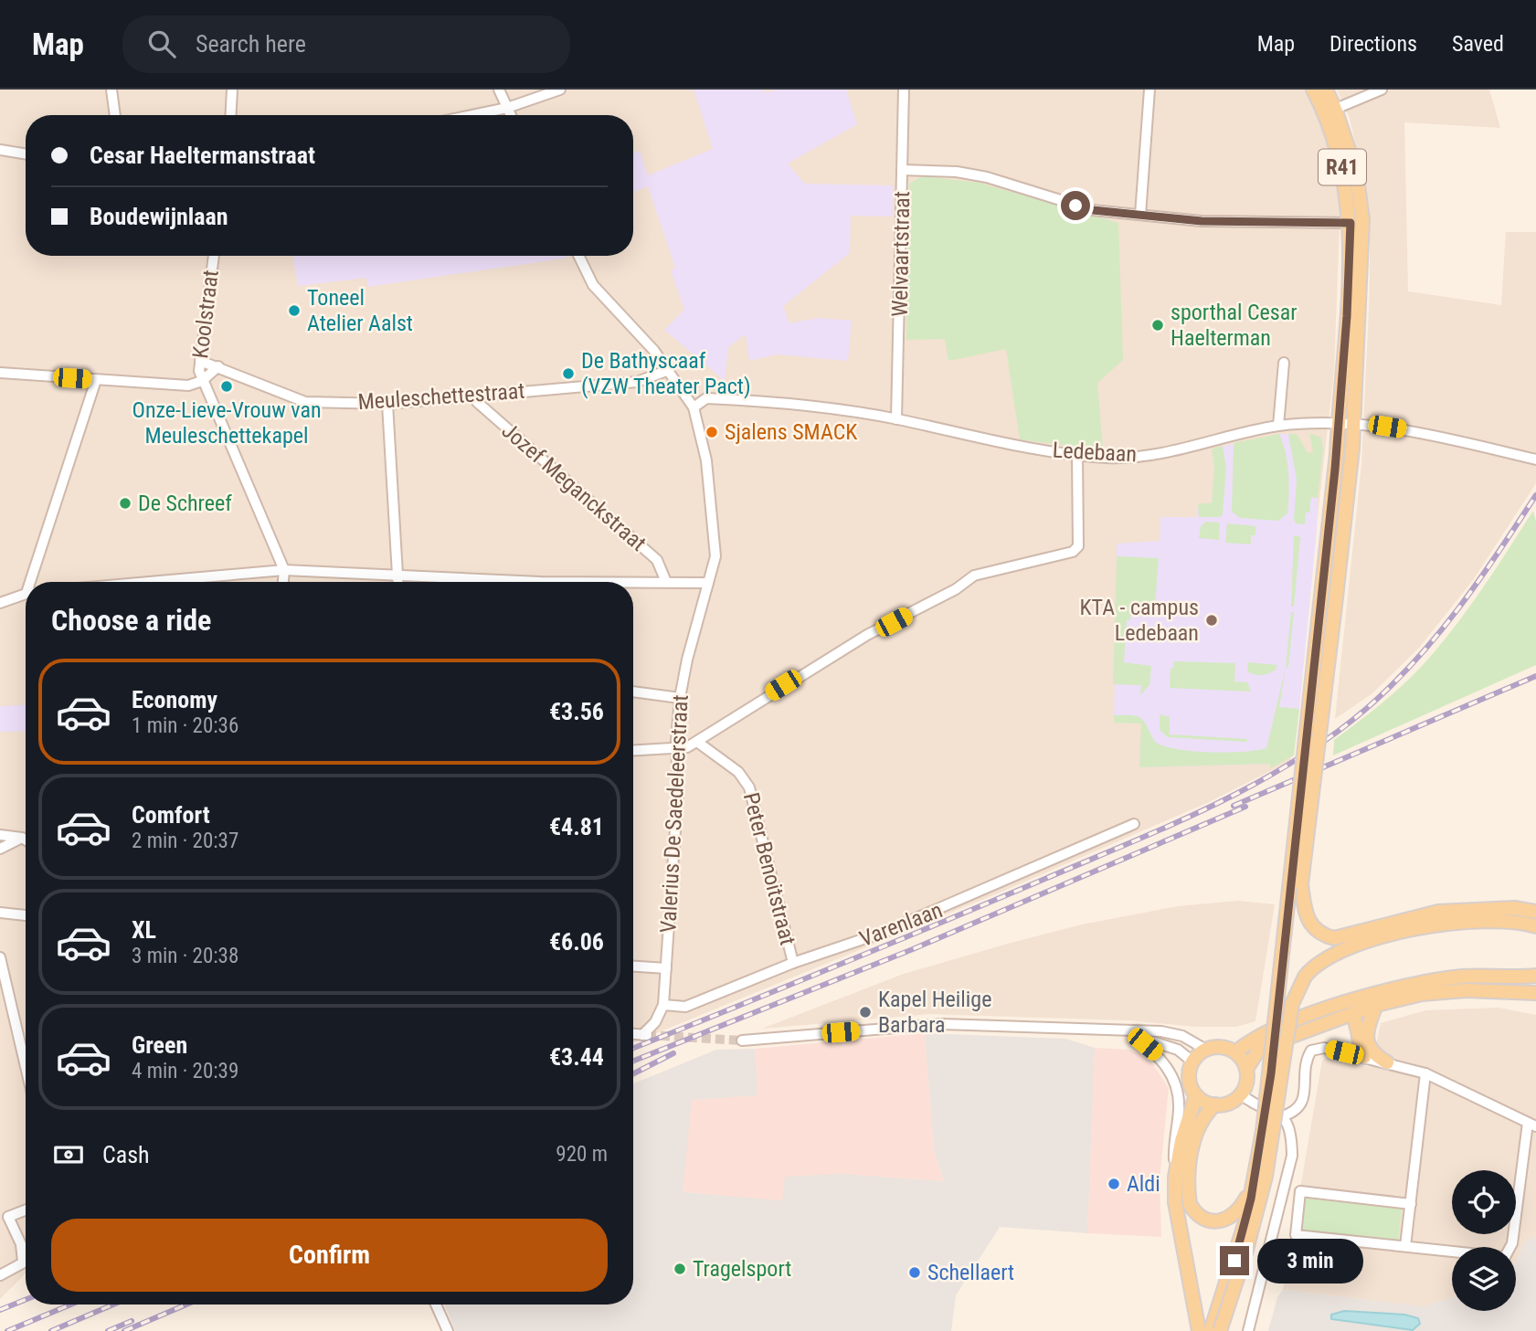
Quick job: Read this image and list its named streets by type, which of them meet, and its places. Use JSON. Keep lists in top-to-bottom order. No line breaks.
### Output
{"streets":{"main road":["R41"],"street":["Welvaartstraat","Koolstraat","Meuleschettestraat","Ledebaan","Jozef Meganckstraat","Valerius De Saedeleerstraat","Peter Benoitstraat","Varenlaan"]},"crossings":[["R41","Ledebaan"],["Welvaartstraat","Ledebaan"],["Koolstraat","Meuleschettestraat"],["Meuleschettestraat","Jozef Meganckstraat"],["Meuleschettestraat","Valerius De Saedeleerstraat"],["Ledebaan","Valerius De Saedeleerstraat"],["Valerius De Saedeleerstraat","Varenlaan"],["Peter Benoitstraat","Varenlaan"]],"places":["Toneel Atelier Aalst","sporthal Cesar Haelterman","De Bathyscaaf (VZW Theater Pact)","Onze-Lieve-Vrouw van Meuleschettekapel","Sjalens SMACK","De Schreef","KTA - campus Ledebaan","Kapel Heilige Barbara","Aldi","Tragelsport","Schellaert"],"page":{"header":"Map","search":"Search here","nav":["Map","Directions","Saved"],"banner":["Cesar Haeltermanstraat","Boudewijnlaan"],"heading":"Choose a ride","list":[{"name":"Economy","note":"1 min · 20:36","value":"€3.56"},{"name":"Comfort","note":"2 min · 20:37","value":"€4.81"},{"name":"XL","note":"3 min · 20:38","value":"€6.06"},{"name":"Green","note":"4 min · 20:39","value":"€3.44"}],"pay":["Cash","920 m"],"buttons":"Confirm","bubble":"3 min"}}
